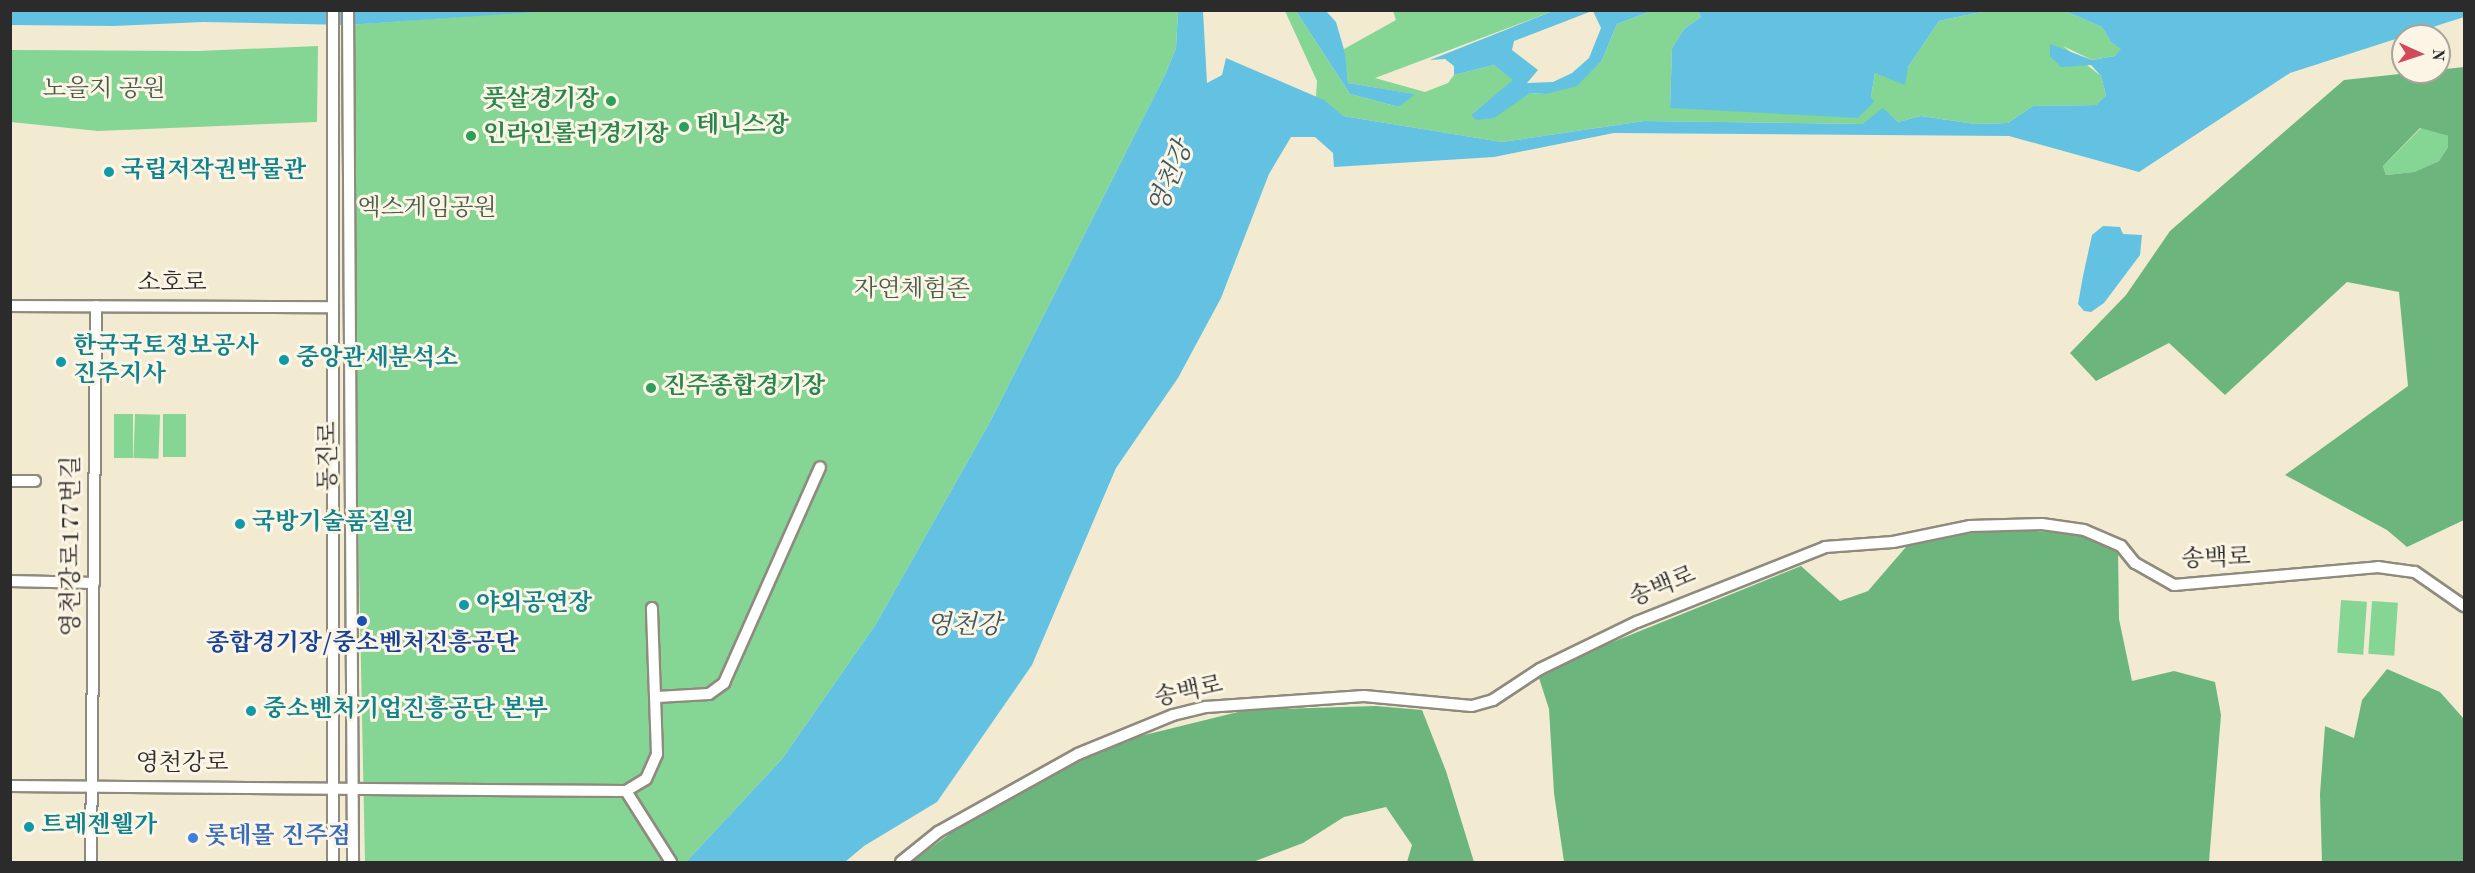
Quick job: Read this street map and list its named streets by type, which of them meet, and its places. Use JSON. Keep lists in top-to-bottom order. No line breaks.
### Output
{"streets":{"street":["소호로","동진로","영천강로177번길","송백로","영천강로"]},"crossings":[["소호로","동진로"],["소호로","영천강로177번길"],["동진로","영천강로"],["영천강로177번길","영천강로"]],"water":["영천강"],"parks":["노을지 공원","엑스게임공원","자연체험존"],"places":["풋살경기장","테니스장","인라인롤러경기장","국립저작권박물관","중앙관세분석소","한국국토정보공사 진주지사","진주종합경기장","국방기술품질원","야외공연장","종합경기장/중소벤처진흥공단","중소벤처기업진흥공단 본부","트레젠웰가","롯데몰 진주점"],"north":"right"}
